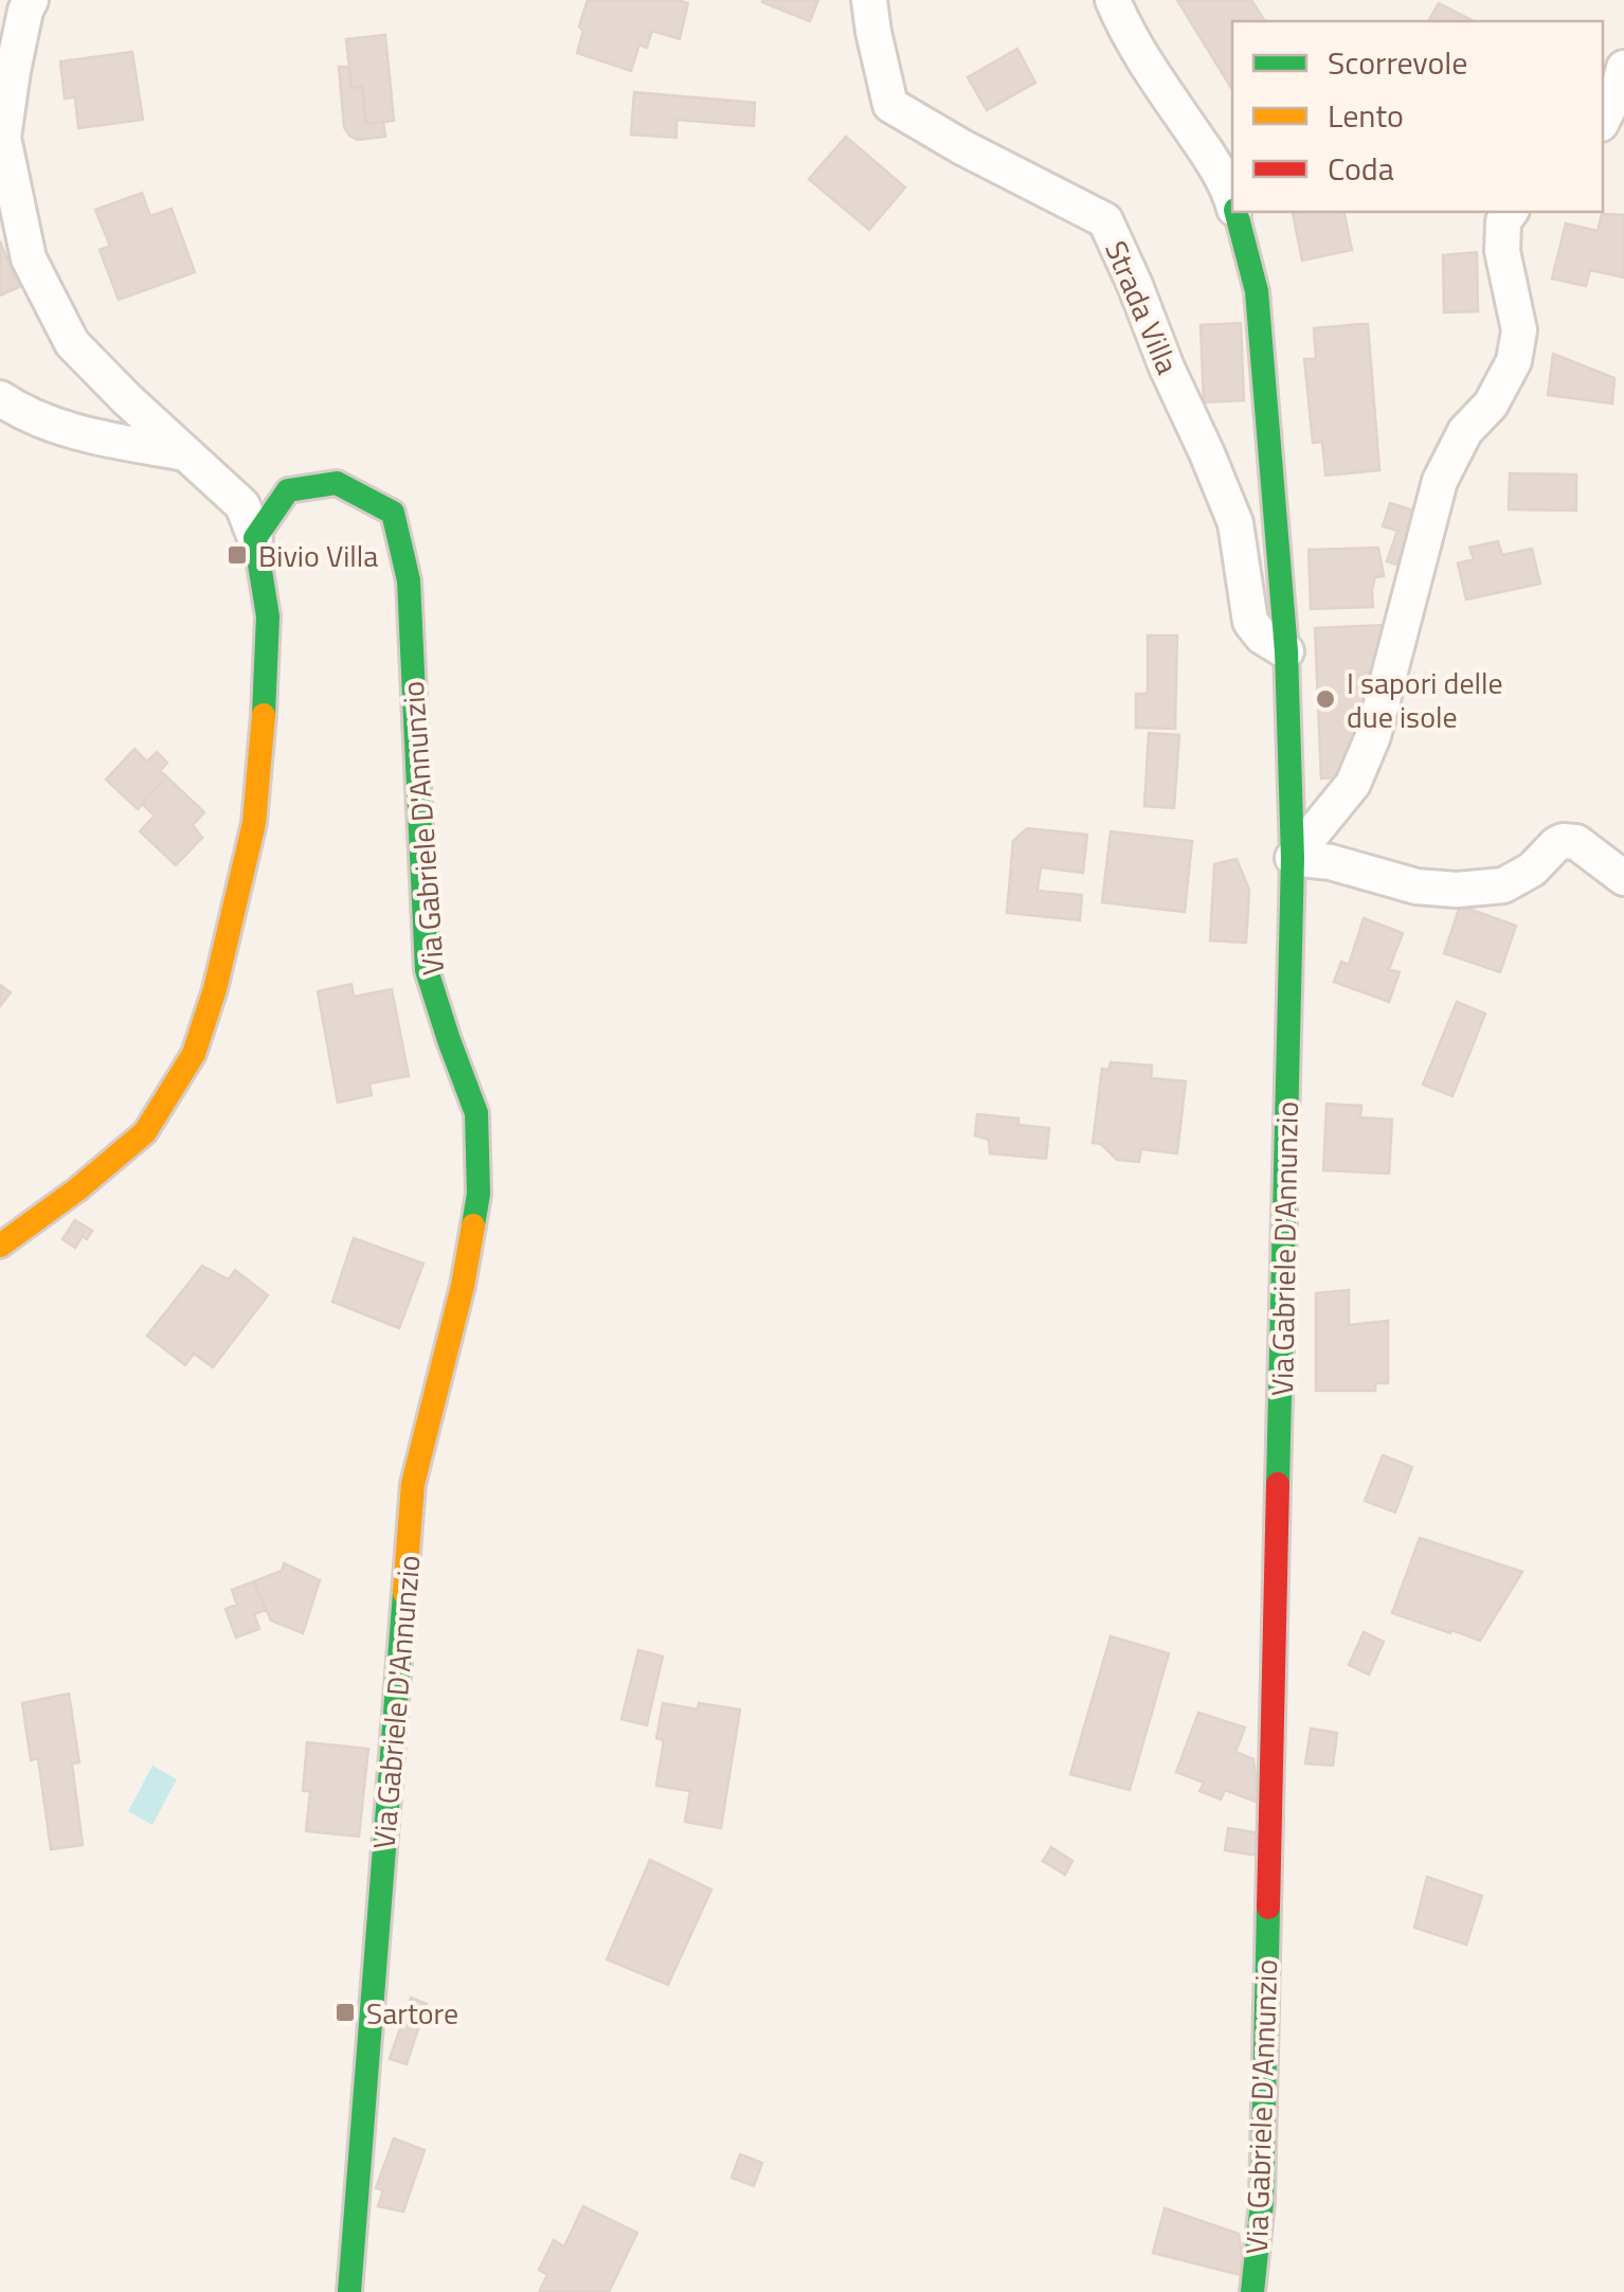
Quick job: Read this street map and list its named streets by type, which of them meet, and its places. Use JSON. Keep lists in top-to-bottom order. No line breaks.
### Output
{"streets":{"street":["Strada Villa","Via Gabriele D'Annunzio"]},"crossings":[["Strada Villa","Via Gabriele D'Annunzio"]],"places":{"transit":["Bivio Villa","Sartore"],"other":["I sapori delle due isole"]},"legend":["Scorrevole","Lento","Coda"]}
